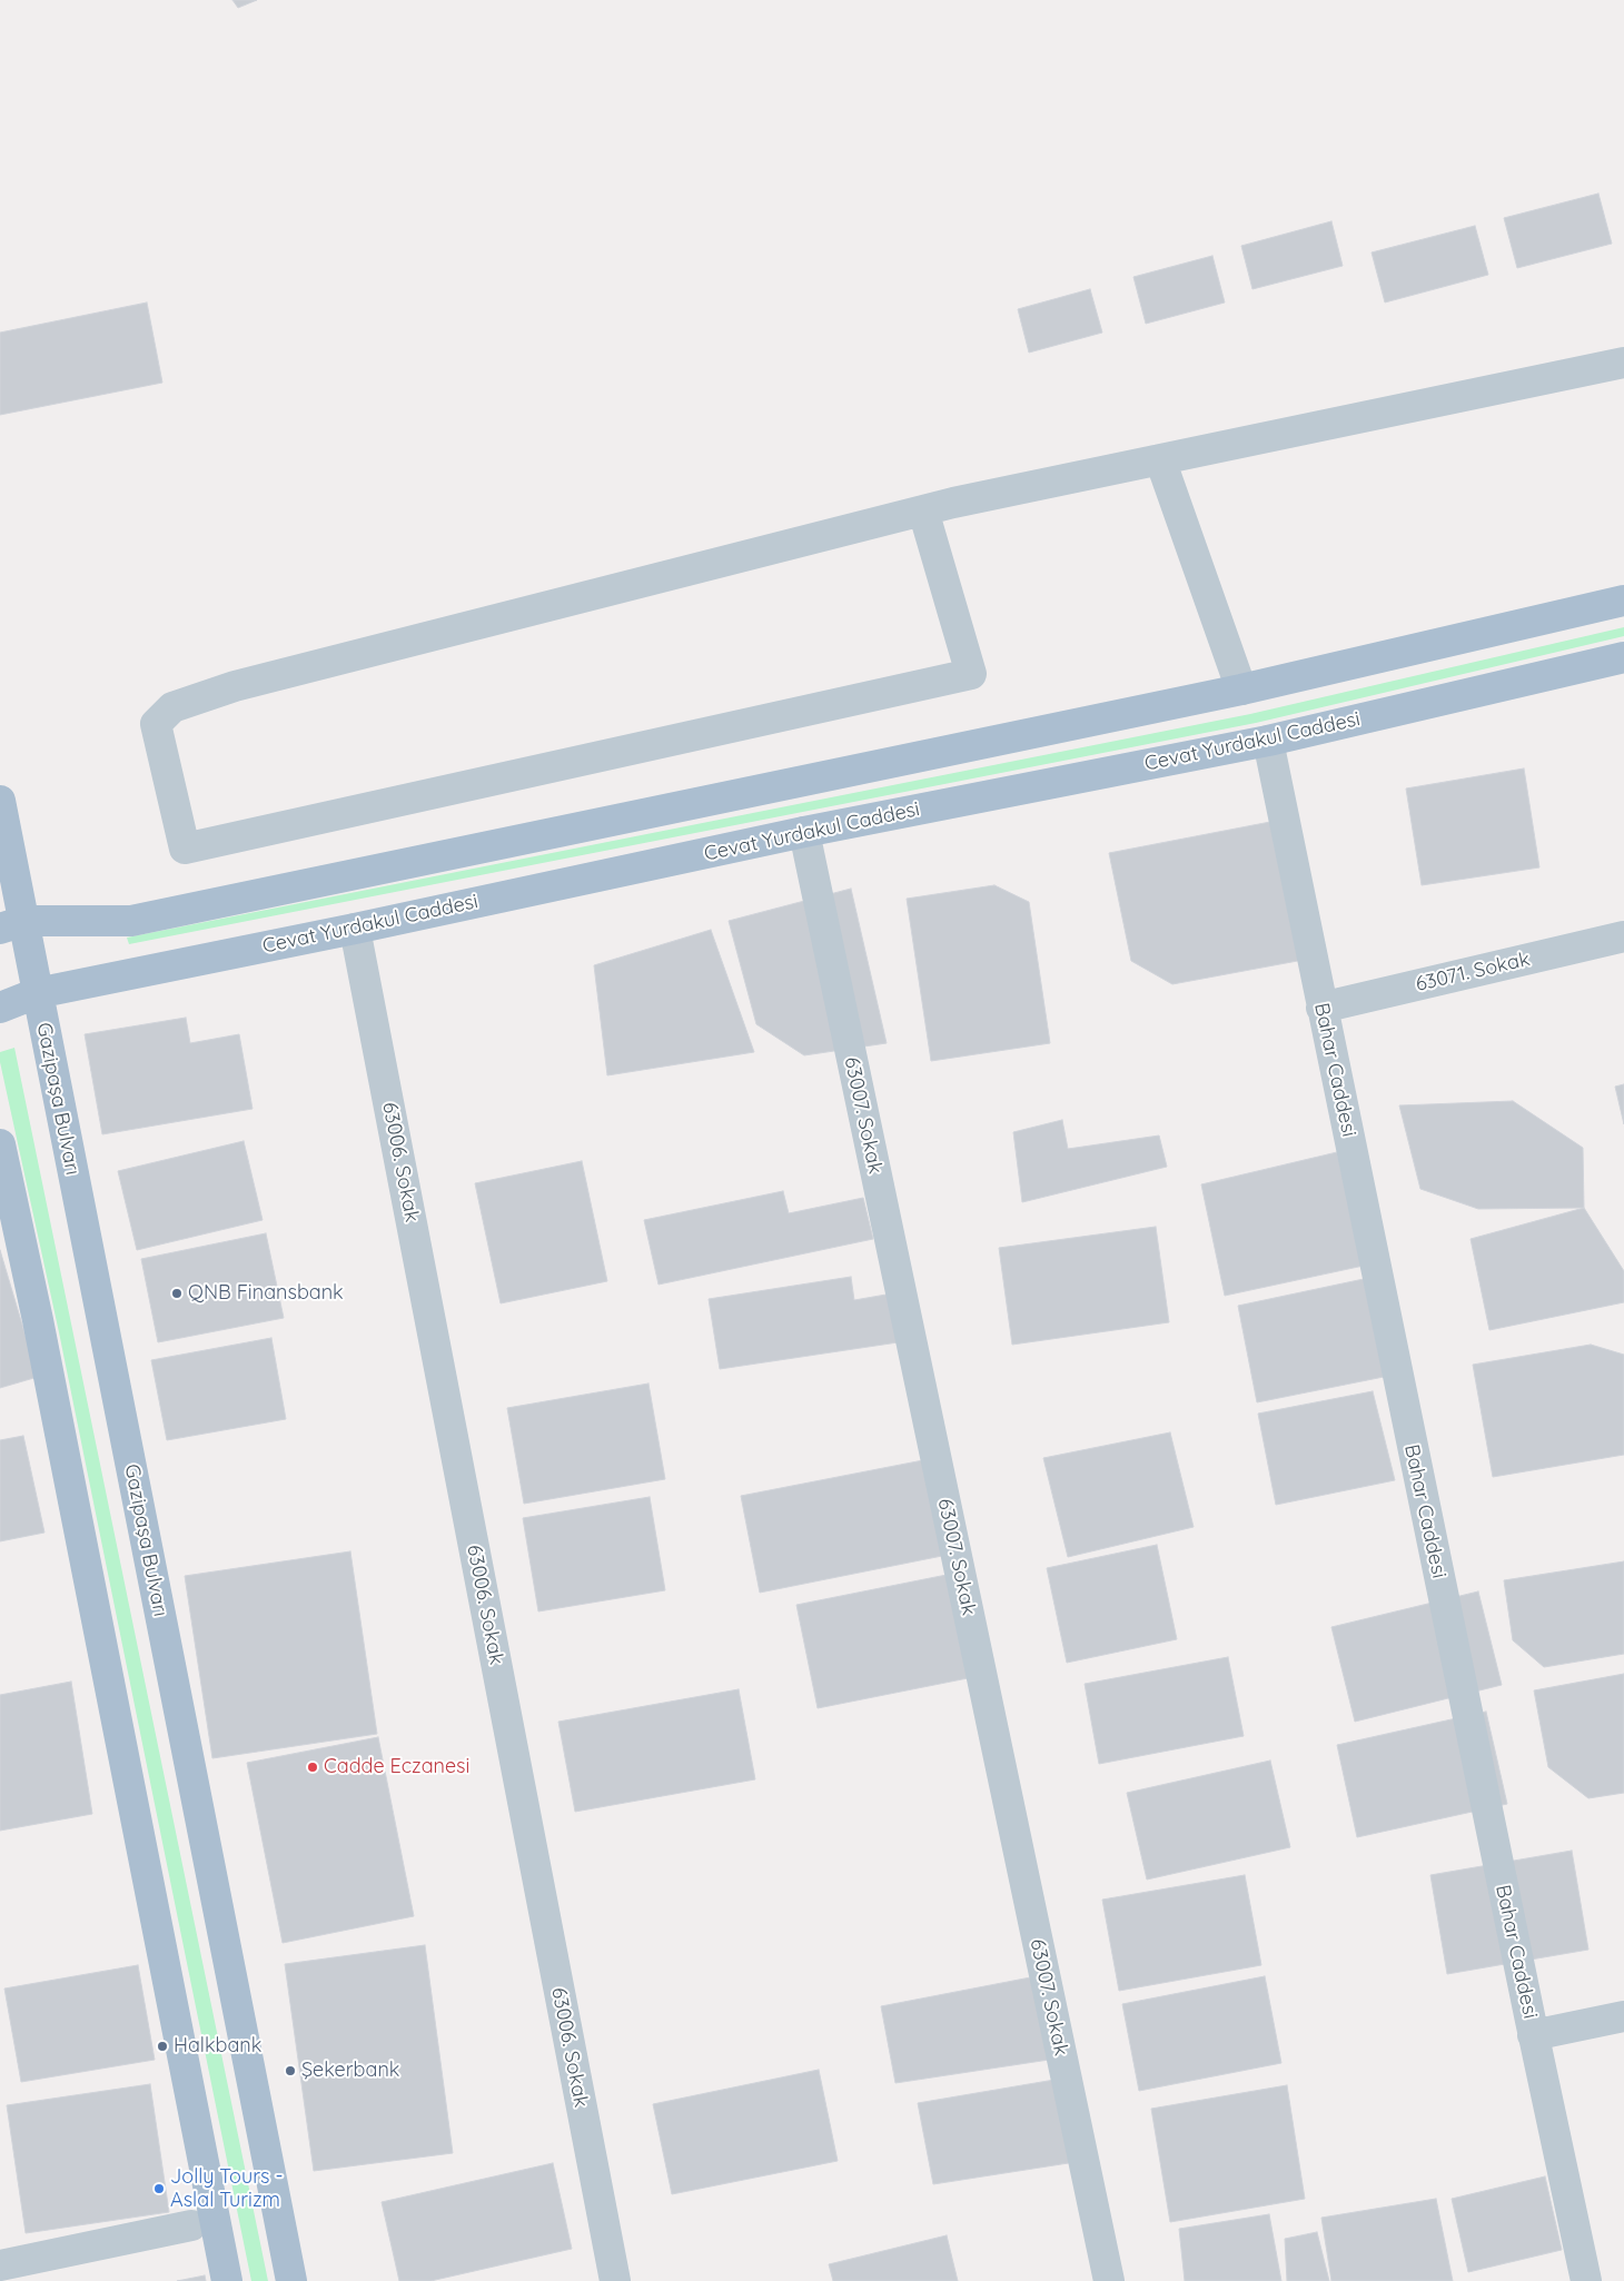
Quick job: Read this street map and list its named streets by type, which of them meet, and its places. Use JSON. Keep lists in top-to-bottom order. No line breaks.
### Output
{"streets":{"main road":["Cevat Yurdakul Caddesi","Gazipaşa Bulvarı"],"street":["63071. Sokak","Bahar Caddesi","63007. Sokak","63006. Sokak"]},"crossings":[["Cevat Yurdakul Caddesi","Bahar Caddesi"],["Cevat Yurdakul Caddesi","Gazipaşa Bulvarı"],["Cevat Yurdakul Caddesi","63007. Sokak"],["Cevat Yurdakul Caddesi","63006. Sokak"],["63071. Sokak","Bahar Caddesi"]],"places":["QNB Finansbank","Cadde Eczanesi","Halkbank","Şekerbank","Jolly Tours - Aslal Turizm"]}
